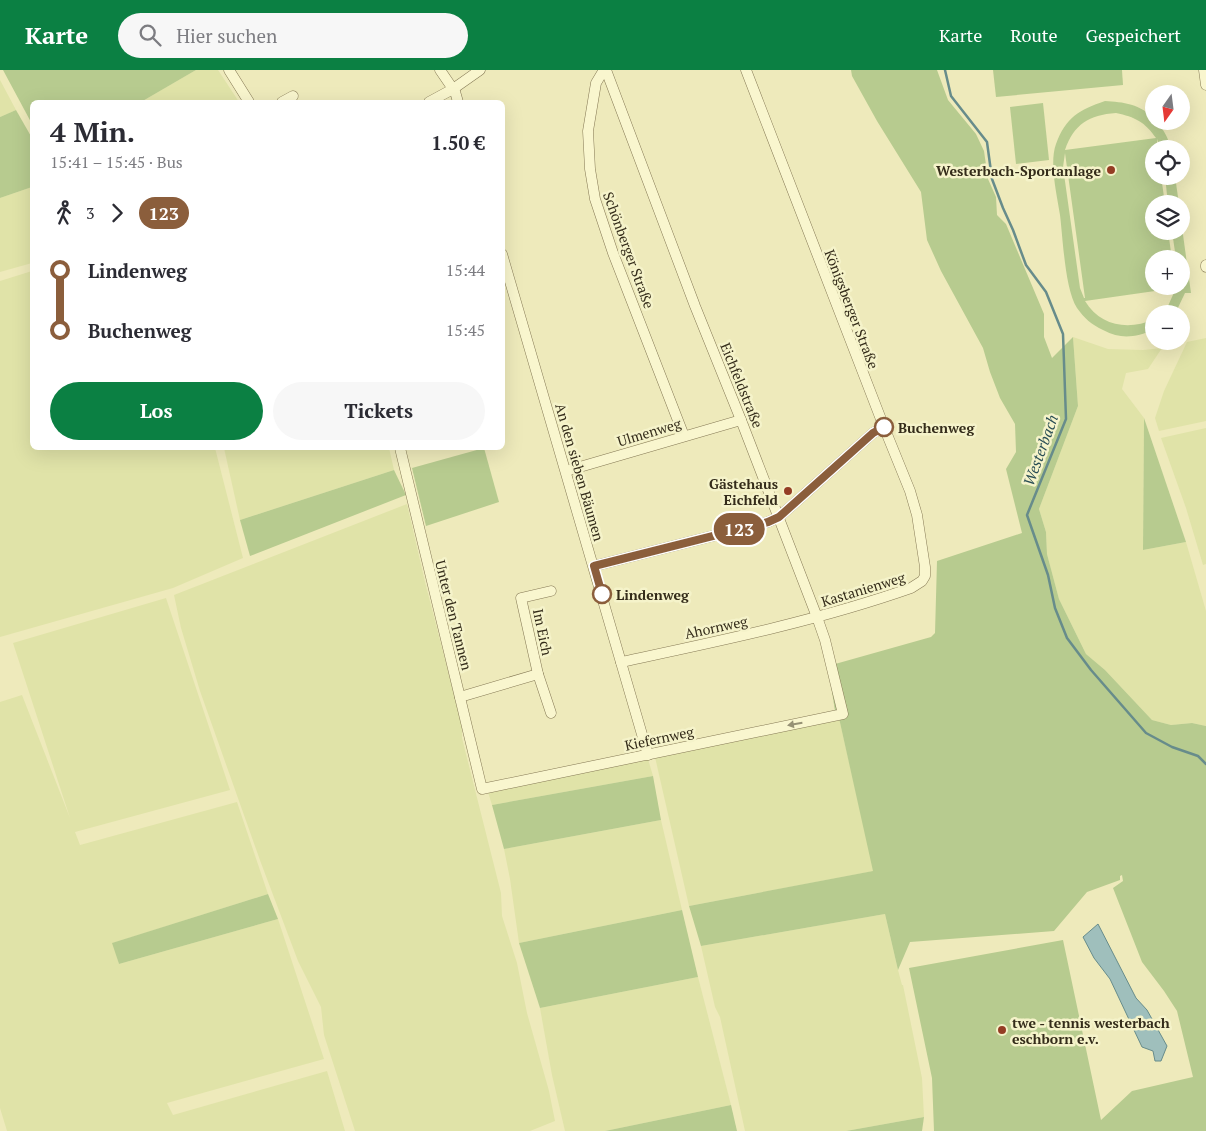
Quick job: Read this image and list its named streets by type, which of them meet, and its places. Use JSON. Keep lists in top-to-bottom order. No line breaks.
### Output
{"streets":{"street":["Schönberger Straße","Königsberger Straße","Eichfeldstraße","Ulmenweg","An den sieben Bäumen","Kastanienweg","Unter den Tannen","Ahornweg","Im Eich","Kiefernweg"]},"crossings":[["Schönberger Straße","Eichfeldstraße"],["Schönberger Straße","Ulmenweg"],["Königsberger Straße","Kastanienweg"],["Eichfeldstraße","Ulmenweg"],["Eichfeldstraße","Kastanienweg"],["Eichfeldstraße","Ahornweg"],["Eichfeldstraße","Kiefernweg"],["Ulmenweg","An den sieben Bäumen"],["An den sieben Bäumen","Ahornweg"],["An den sieben Bäumen","Kiefernweg"],["Kastanienweg","Ahornweg"],["Unter den Tannen","Im Eich"],["Unter den Tannen","Kiefernweg"]],"one_way":["Kiefernweg"],"water":["Westerbach"],"places":["Westerbach-Sportanlage","Buchenweg","Gästehaus Eichfeld","Lindenweg","twe - tennis westerbach eschborn e.v."],"lines":["bus line 123"],"north":"bottom","page":{"header":"Karte","search":"Hier suchen","nav":["Karte","Route","Gespeichert"],"on_map":"123","map_buttons":["+","−"],"heading":["4 Min.","15:41 – 15:45 · Bus","1.50 €"],"legs":["3","123"],"list":[{"name":"Lindenweg","value":"15:44"},{"name":"Buchenweg","value":"15:45"}],"buttons":["Los","Tickets"]}}
